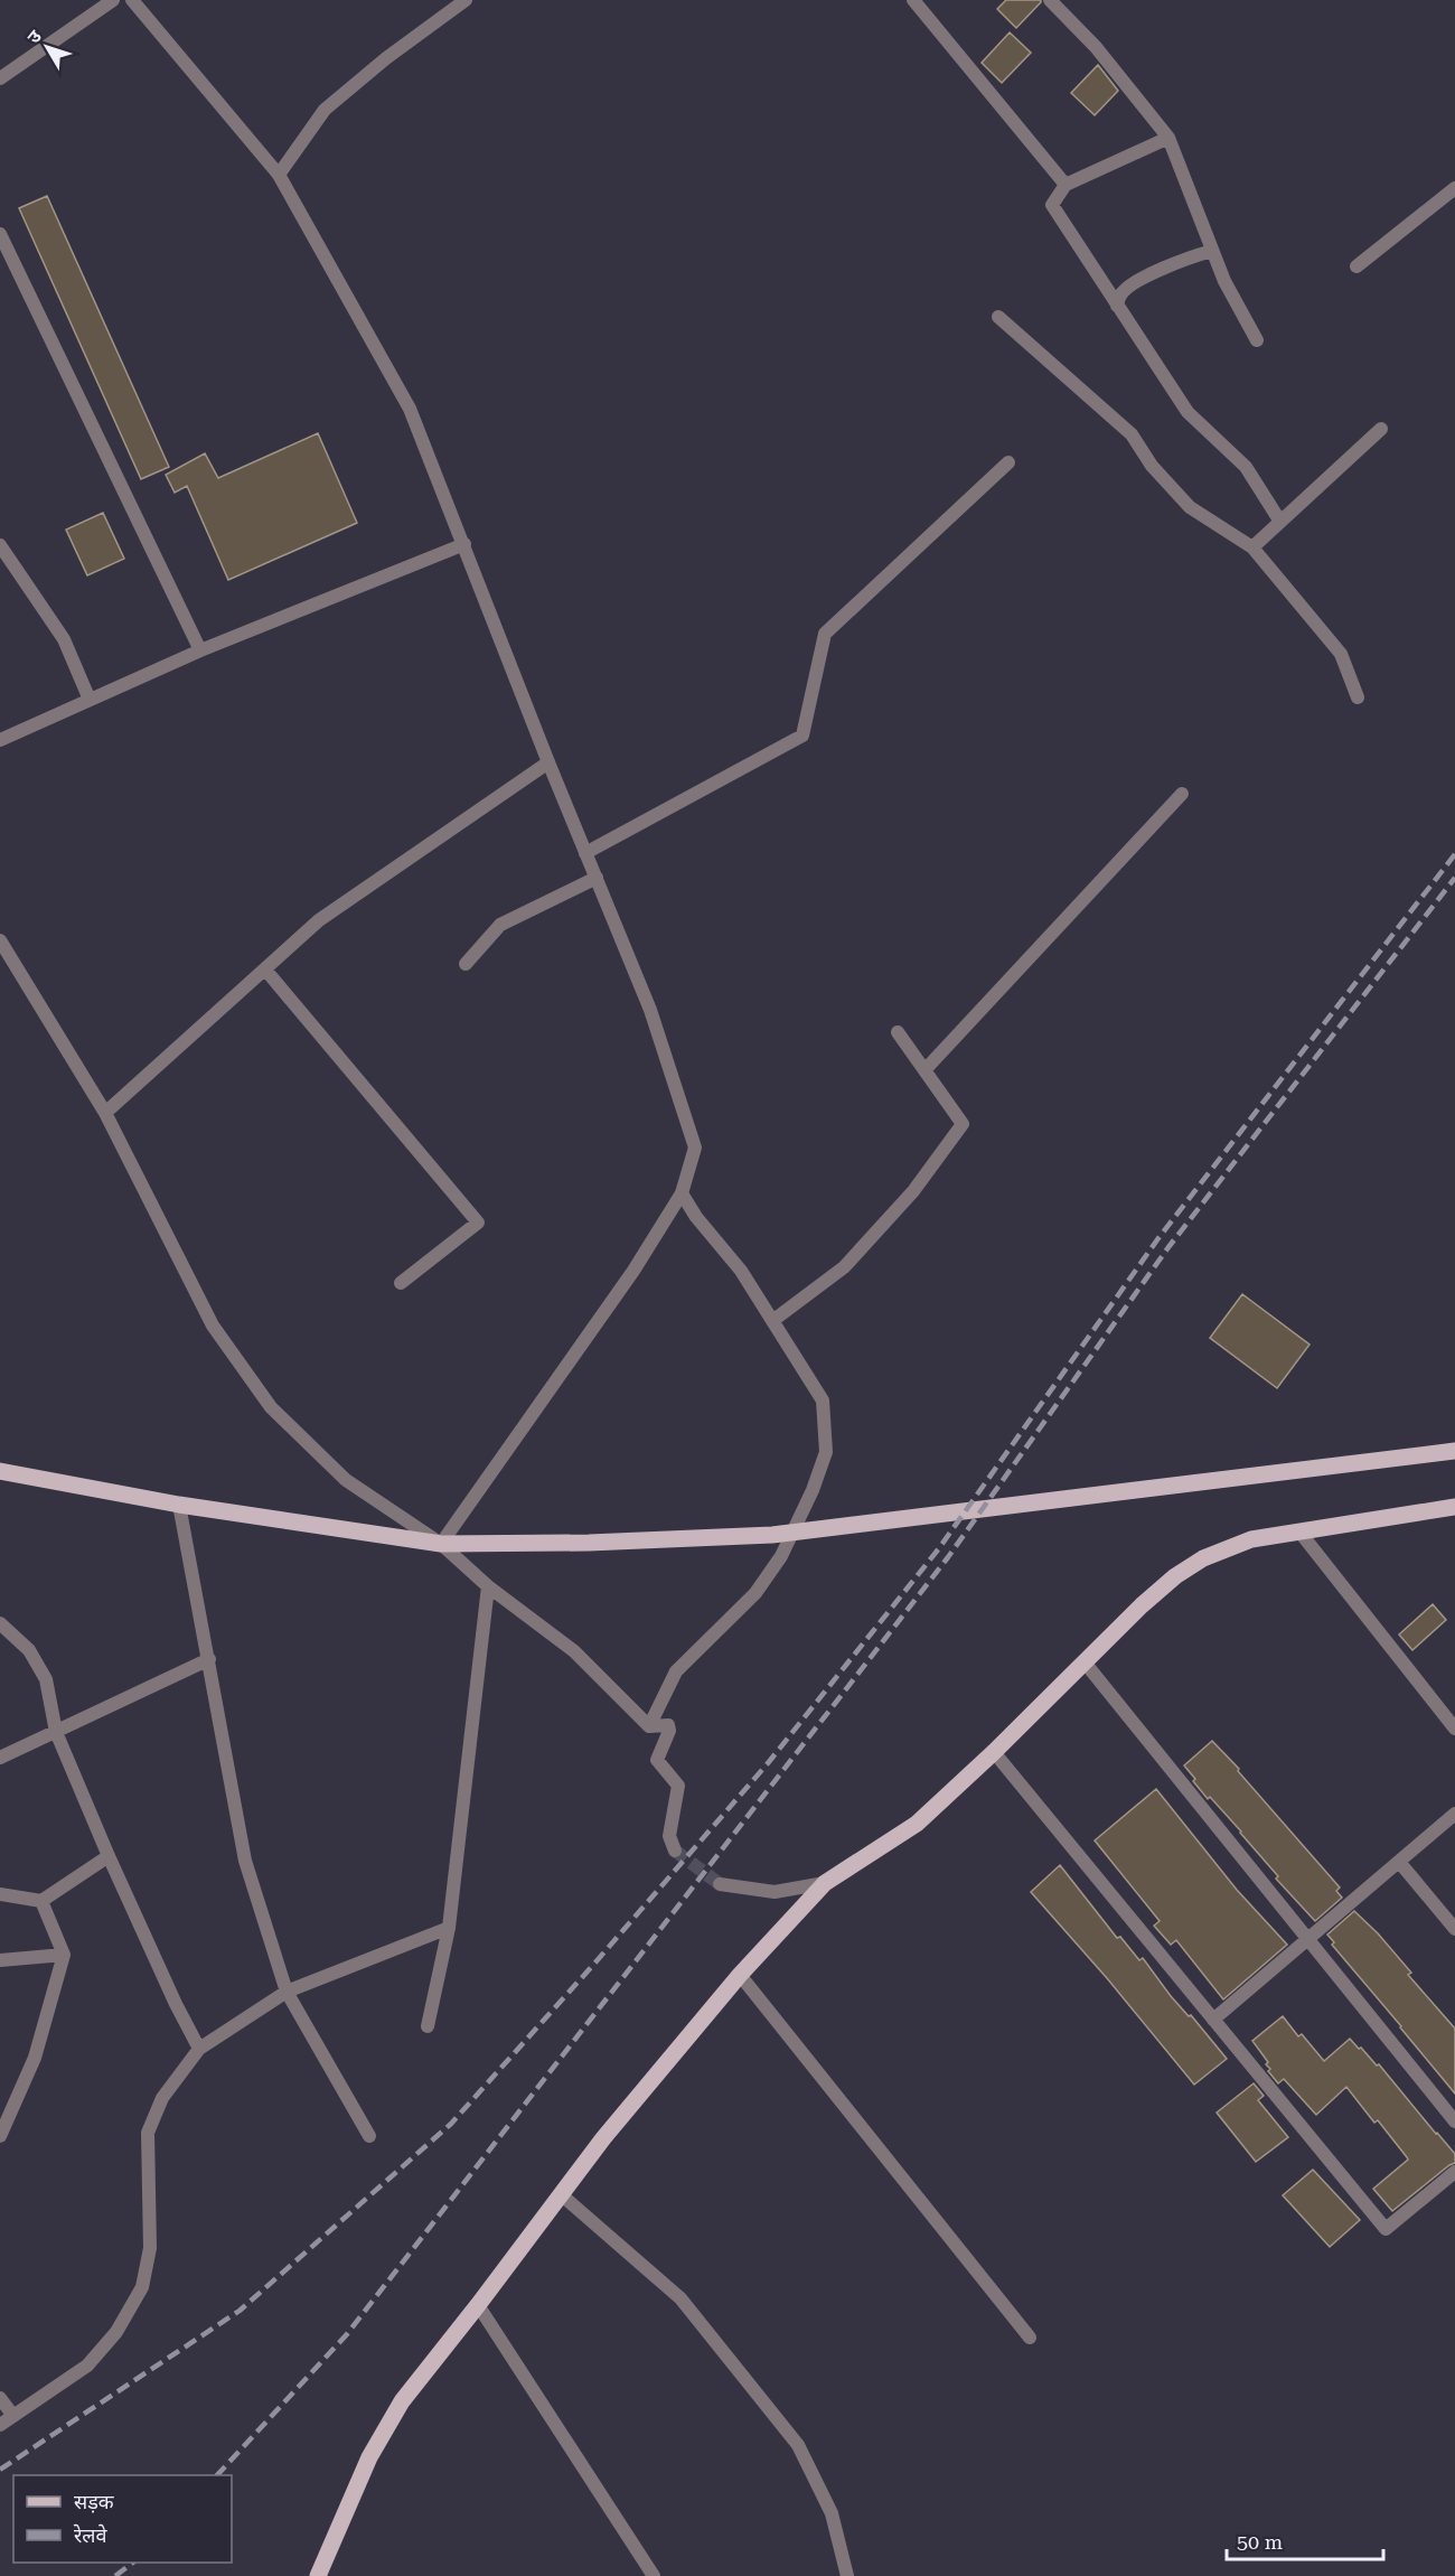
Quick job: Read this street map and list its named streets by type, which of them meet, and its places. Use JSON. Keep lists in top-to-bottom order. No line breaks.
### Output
{"legend":["सड़क","रेलवे"],"scale_bar":"50 m","north":"top left"}
